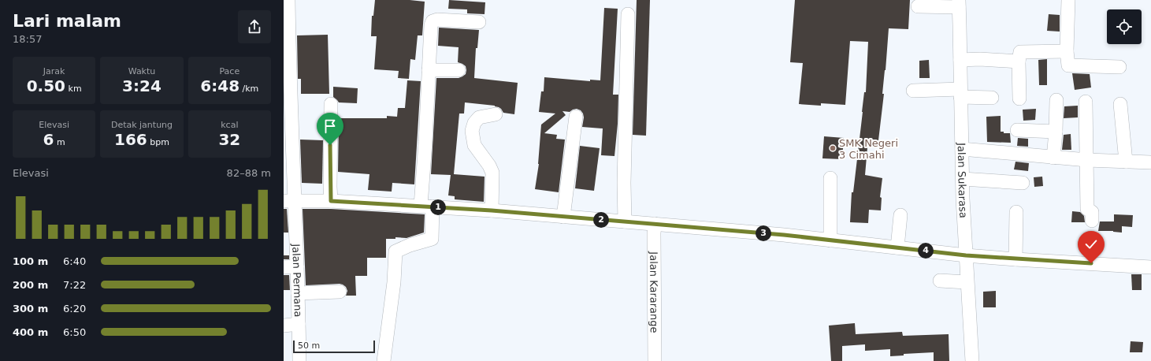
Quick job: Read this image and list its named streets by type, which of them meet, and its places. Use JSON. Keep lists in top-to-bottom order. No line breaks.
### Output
{"streets":{"street":["Jalan Sukarasa","Jalan Permana","Jalan Kararange"]},"places":["SMK Negeri 3 Cimahi"],"scale_bar":"50 m","page":{"heading":["Lari malam","18:57"],"stats":[["Jarak","0.50 km"],["Waktu","3:24"],["Pace","6:48 /km"],["Elevasi","6 m"],["Detak jantung","166 bpm"],["kcal","32"]],"chart":["Elevasi","82–88 m"],"pins":["1","2","3","4"],"list":[{"name":"100 m","note":"6:40"},{"name":"200 m","note":"7:22"},{"name":"300 m","note":"6:20"},{"name":"400 m","note":"6:50"}],"scale":"50 m"}}
